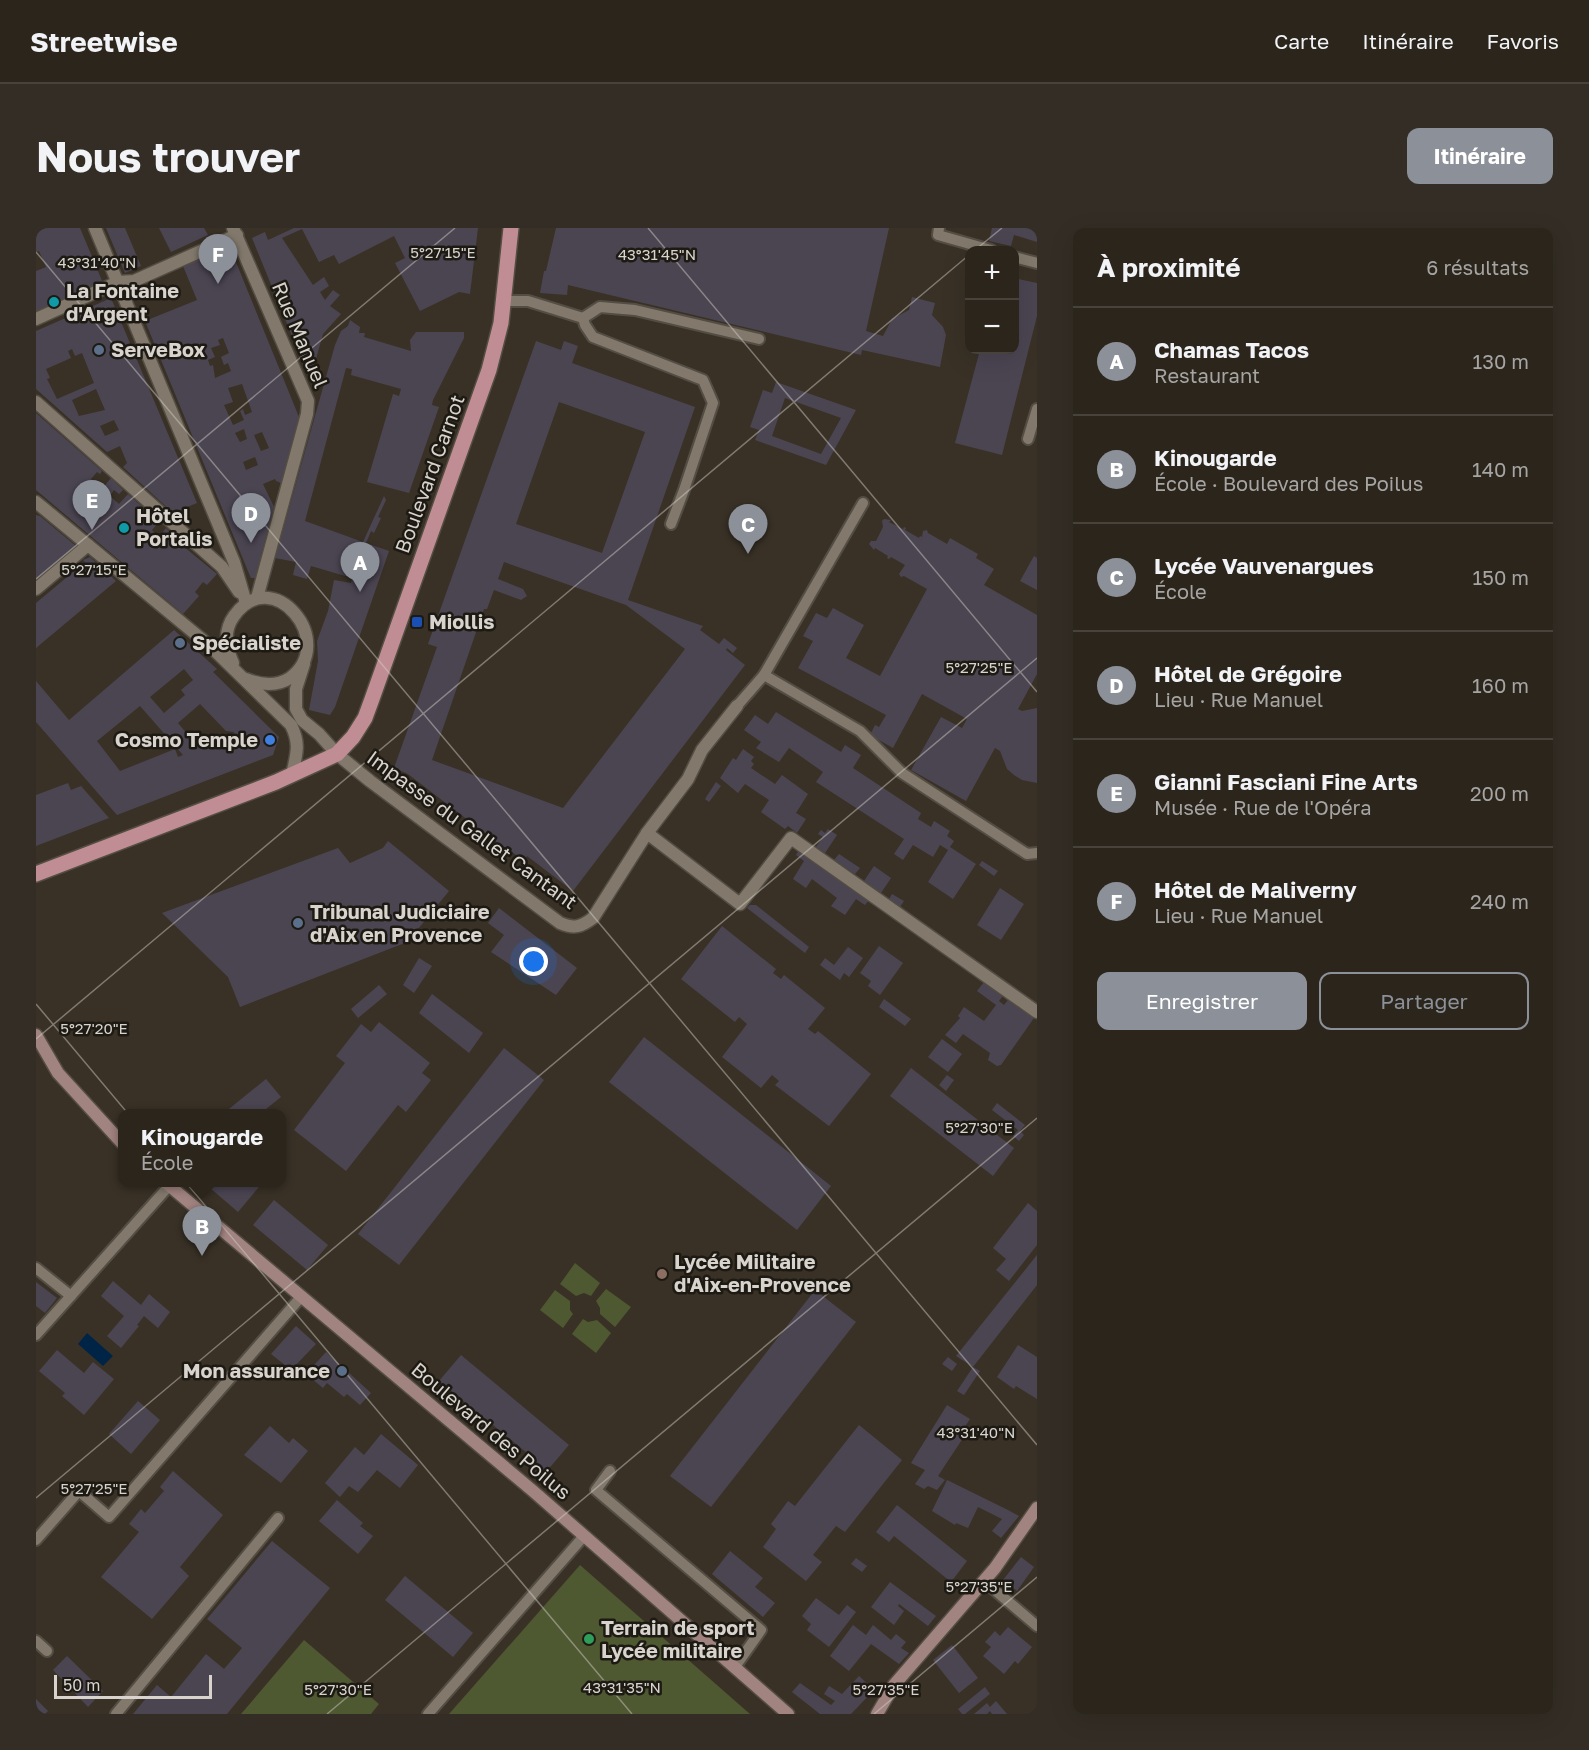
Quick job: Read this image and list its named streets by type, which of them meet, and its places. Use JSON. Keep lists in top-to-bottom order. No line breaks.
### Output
{"streets":{"main road":["Boulevard Carnot"],"street":["Rue Manuel","Impasse du Gallet Cantant","Boulevard des Poilus"]},"crossings":[["Boulevard Carnot","Impasse du Gallet Cantant"]],"places":{"other":["La Fontaine d'Argent","ServeBox","Hôtel Portalis","Spécialiste","Cosmo Temple","Tribunal Judiciaire d'Aix en Provence","Lycée Militaire d'Aix-en-Provence","Mon assurance","Terrain de sport Lycée militaire"],"transit":["Miollis"]},"scale_bar":"50 m","page":{"header":"Streetwise","nav":["Carte","Itinéraire","Favoris"],"buttons":["Itinéraire",["Enregistrer","Partager"]],"title":"Nous trouver","heading":["À proximité","6 résultats"],"pins":["F","E","D","C","A","B"],"map_buttons":["+","−"],"list":[{"mark":"A","name":"Chamas Tacos","note":"Restaurant","value":"130 m"},{"mark":"B","name":"Kinougarde","note":"École · Boulevard des Poilus","value":"140 m"},{"mark":"C","name":"Lycée Vauvenargues","note":"École","value":"150 m"},{"mark":"D","name":"Hôtel de Grégoire","note":"Lieu · Rue Manuel","value":"160 m"},{"mark":"E","name":"Gianni Fasciani Fine Arts","note":"Musée · Rue de l'Opéra","value":"200 m"},{"mark":"F","name":"Hôtel de Maliverny","note":"Lieu · Rue Manuel","value":"240 m"}],"popup":["Kinougarde","École"],"scale":"50 m"},"coordinates":["5°27'15\"E","43°31'45\"N","43°31'40\"N","5°27'25\"E","5°27'20\"E","5°27'30\"E","5°27'35\"E","43°31'35\"N"]}
